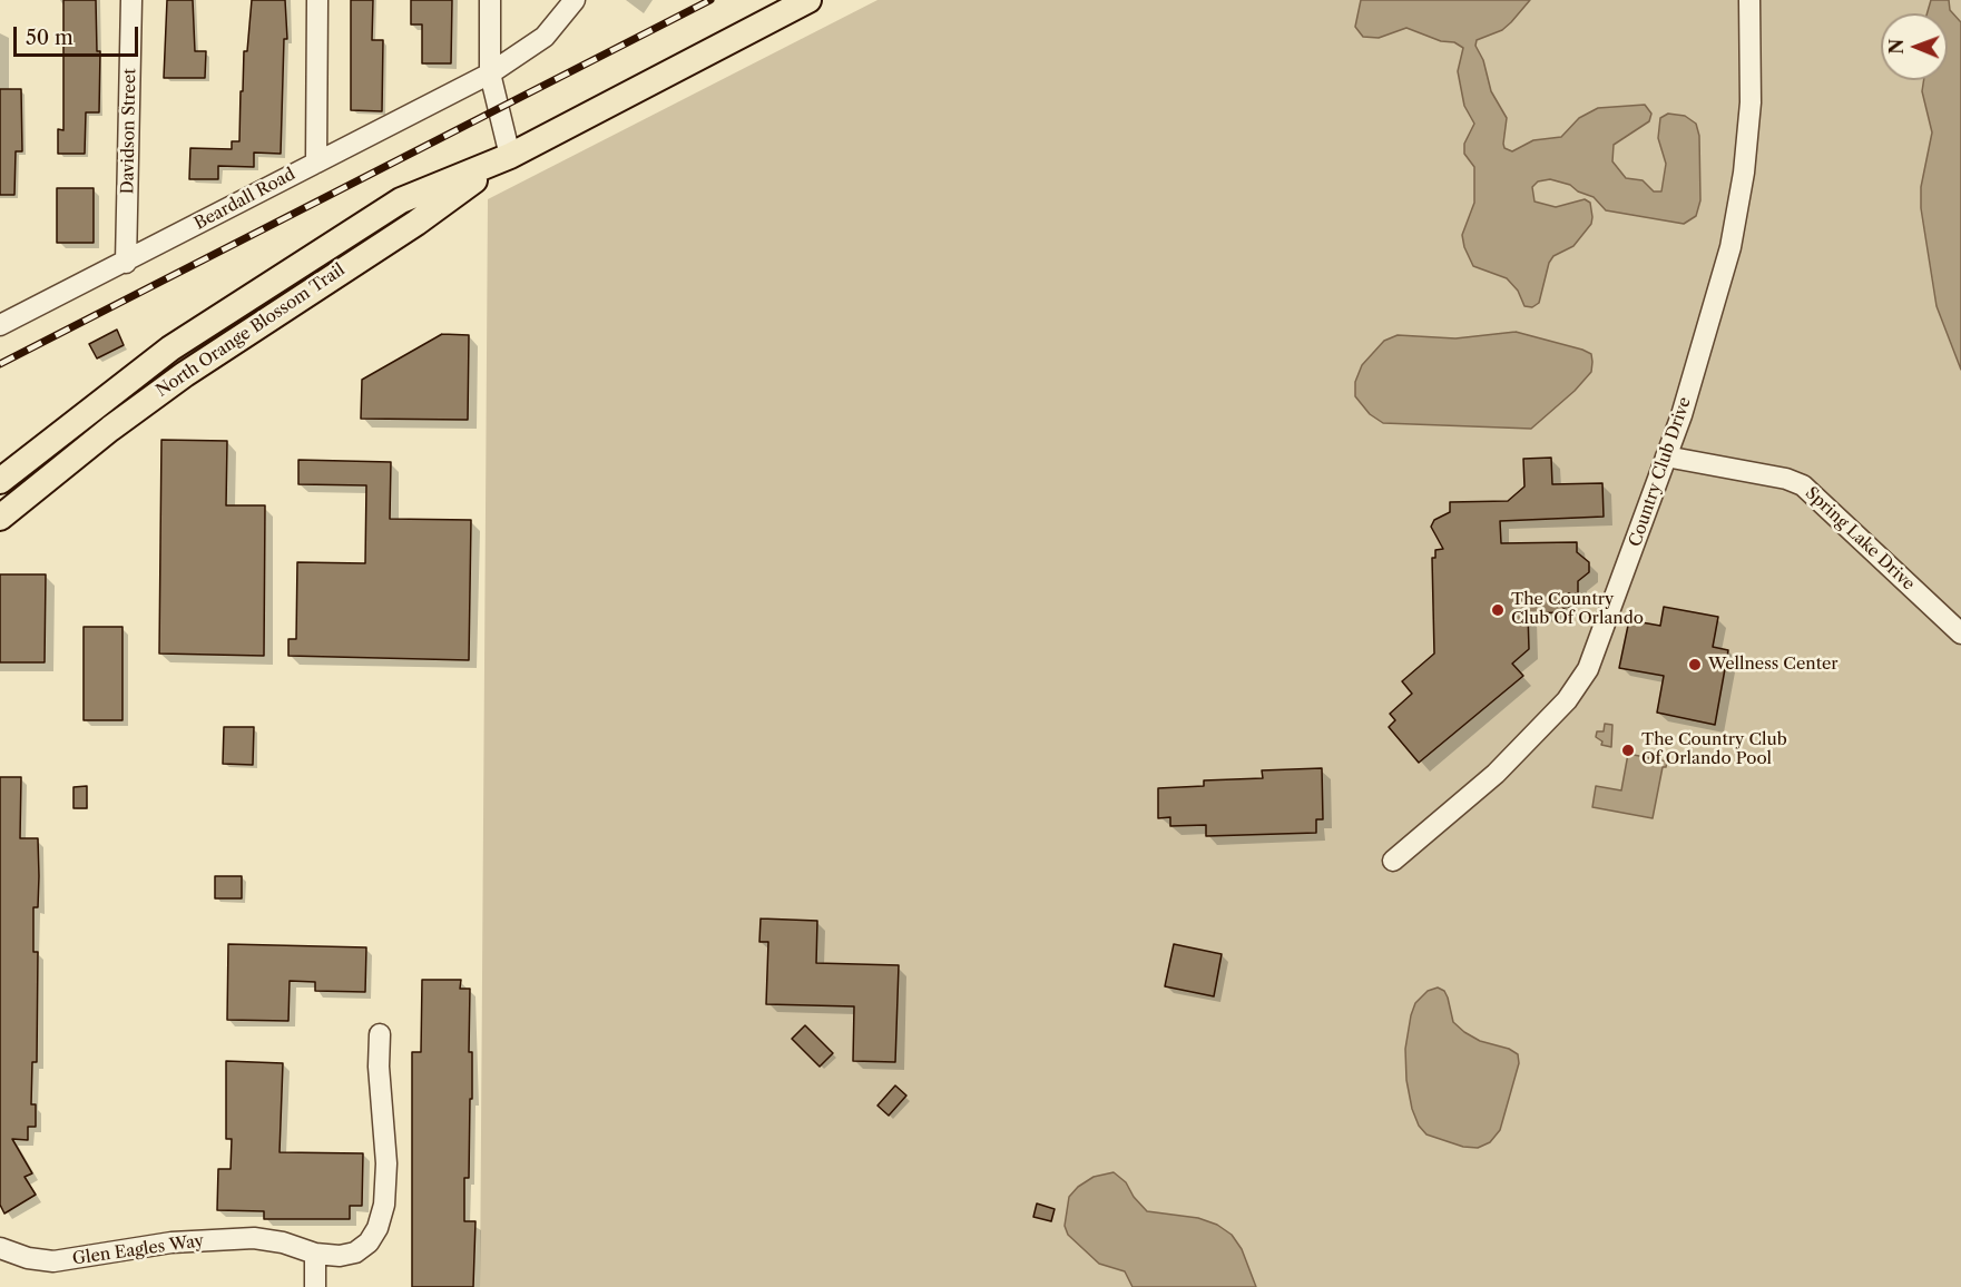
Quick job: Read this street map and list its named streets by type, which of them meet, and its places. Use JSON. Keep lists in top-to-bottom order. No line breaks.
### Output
{"streets":{"main road":["North Orange Blossom Trail"],"street":["Davidson Street","Beardall Road","Country Club Drive","Spring Lake Drive","Glen Eagles Way"]},"crossings":[["Davidson Street","Beardall Road"],["Country Club Drive","Spring Lake Drive"]],"places":["The Country Club Of Orlando","Wellness Center","The Country Club Of Orlando Pool"],"scale_bar":"50 m","north":"left"}
